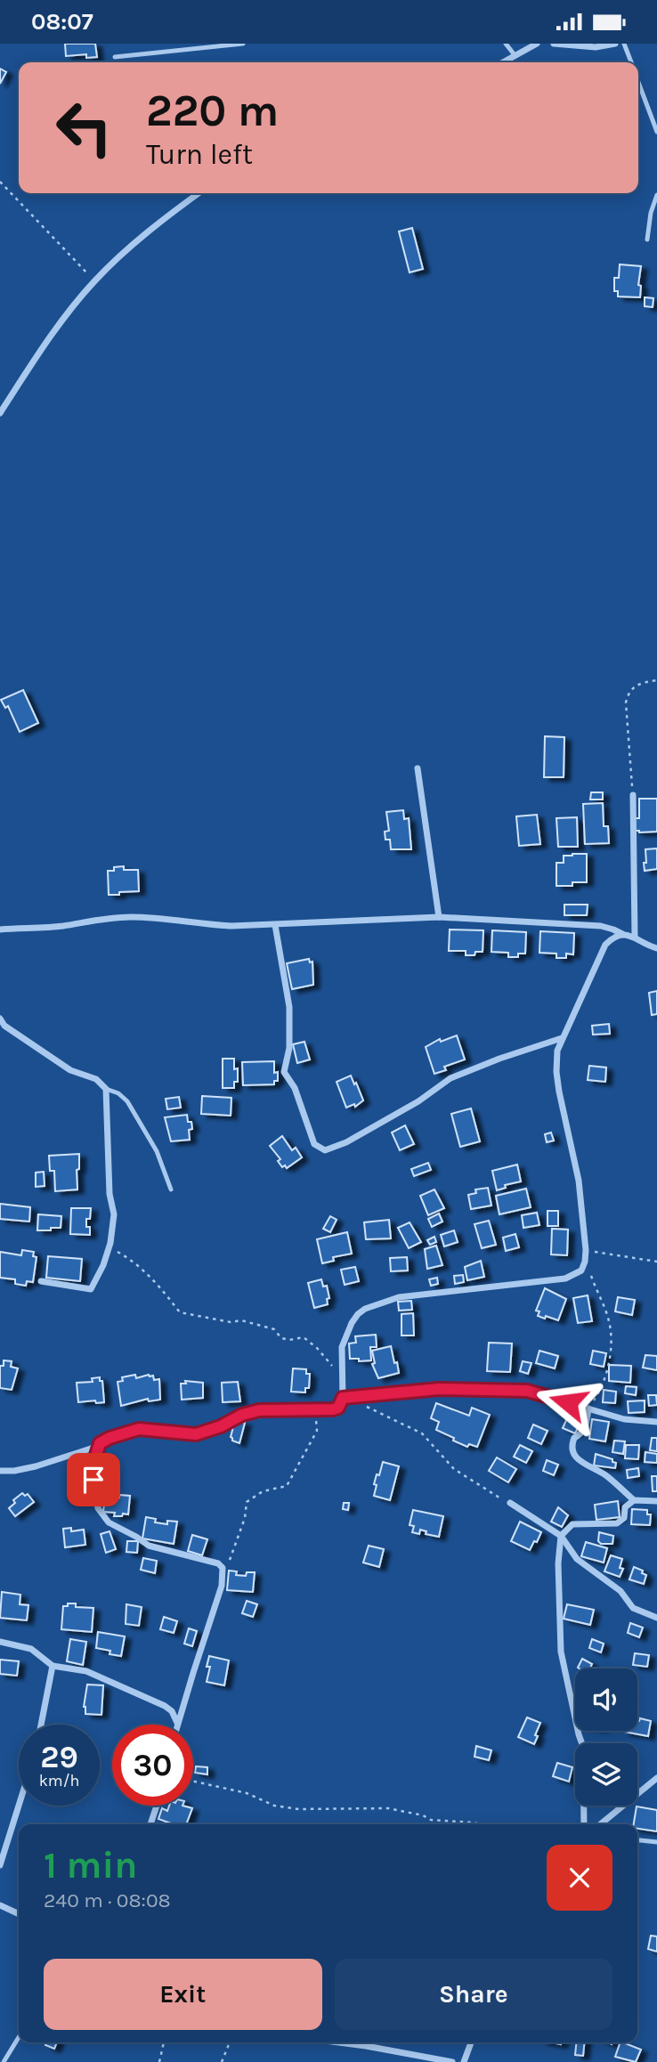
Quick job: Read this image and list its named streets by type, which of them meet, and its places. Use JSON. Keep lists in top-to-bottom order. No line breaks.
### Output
{"page":{"status":"08:07","turn":["220 m","Turn left"],"speed":"29 km/h","limit":"30","heading":["1 min","240 m · 08:08"],"buttons":["Exit","Share"]}}
